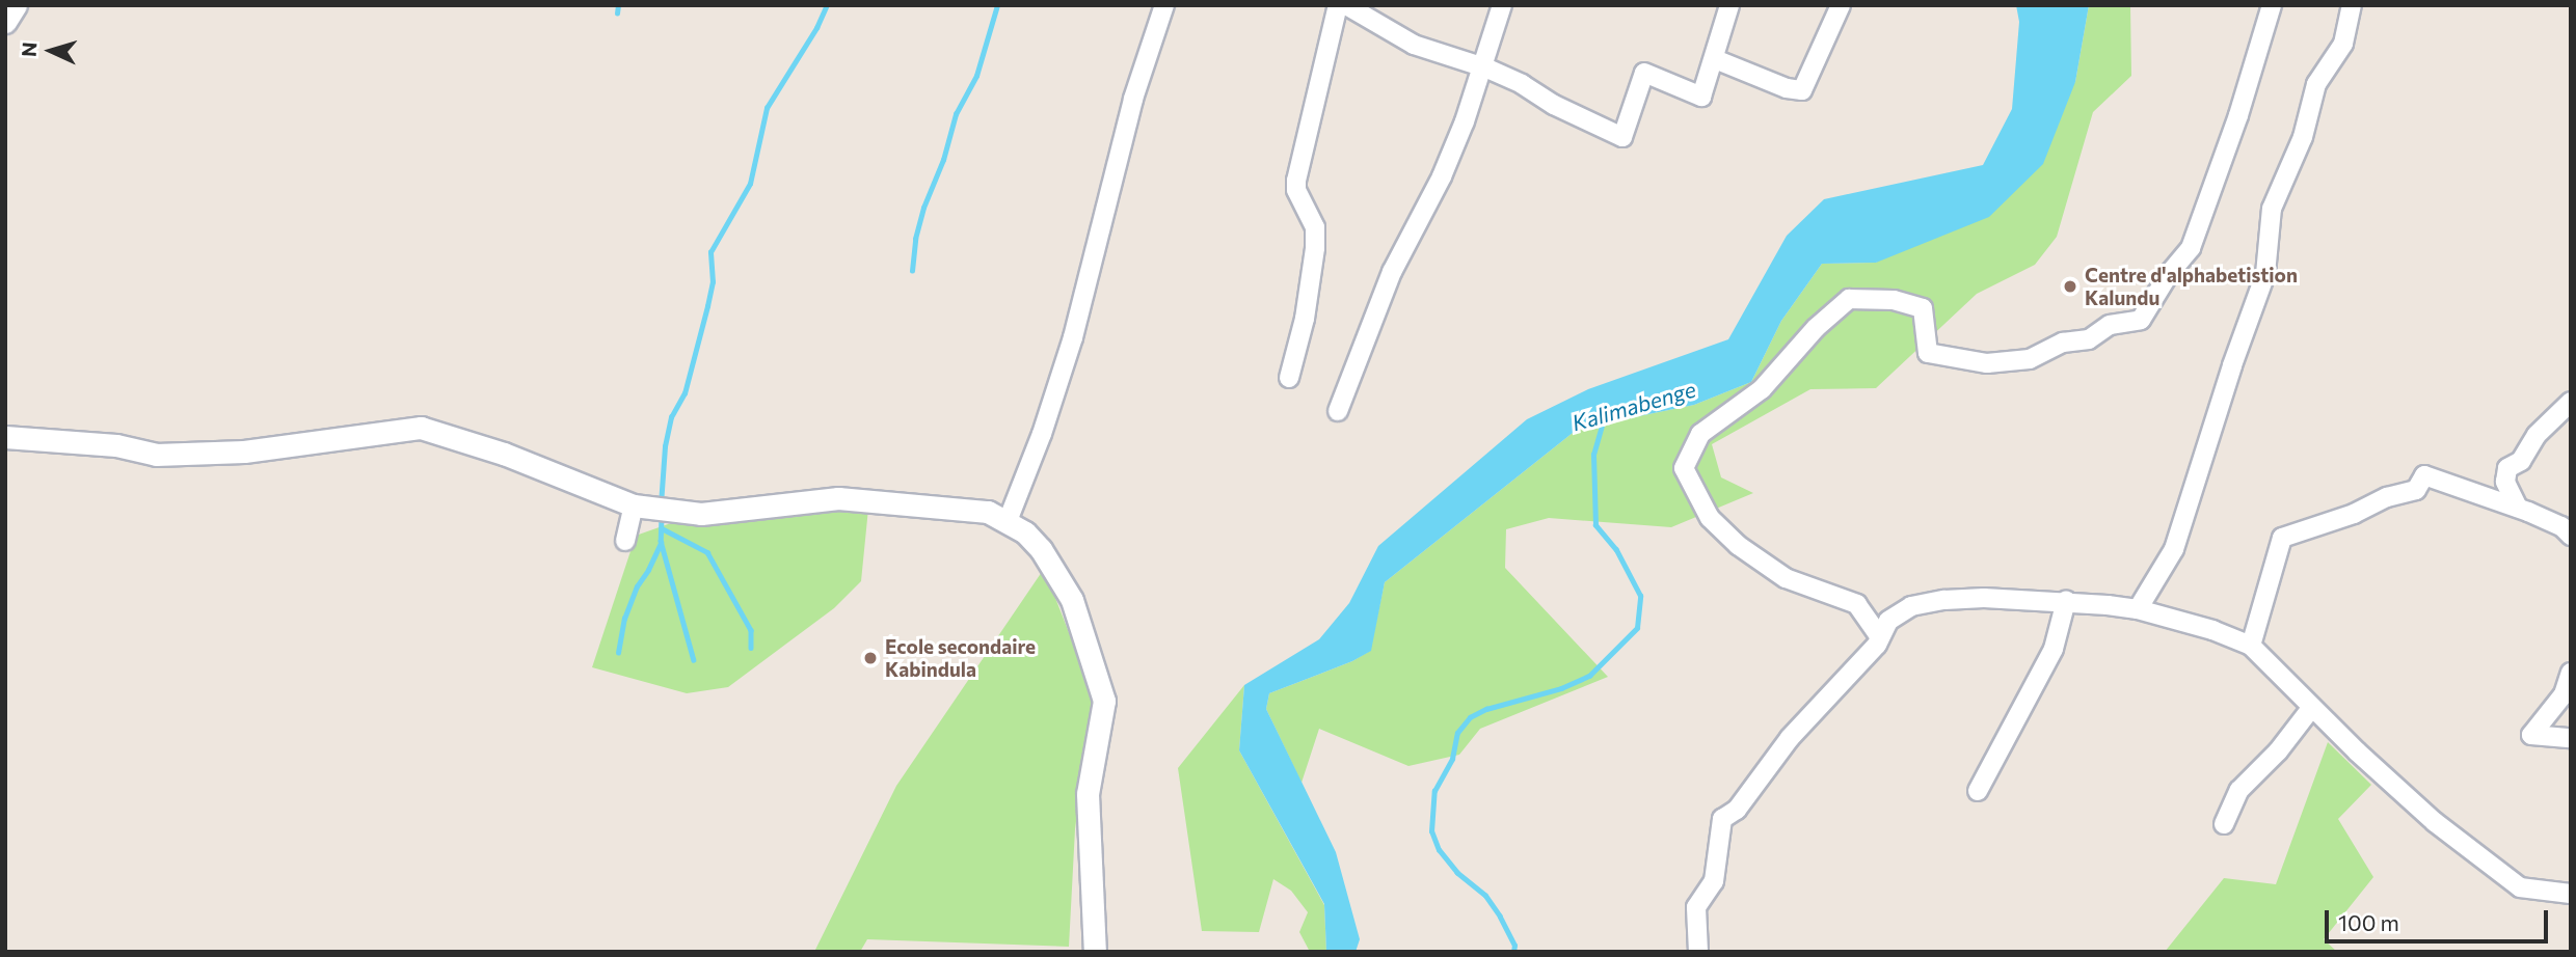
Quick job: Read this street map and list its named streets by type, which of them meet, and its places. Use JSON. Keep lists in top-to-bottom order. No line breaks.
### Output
{"water":["Kalimabenge"],"places":["Centre d'alphabetistion Kalundu","Ecole secondaire Kabindula"],"scale_bar":"100 m","north":"left"}
